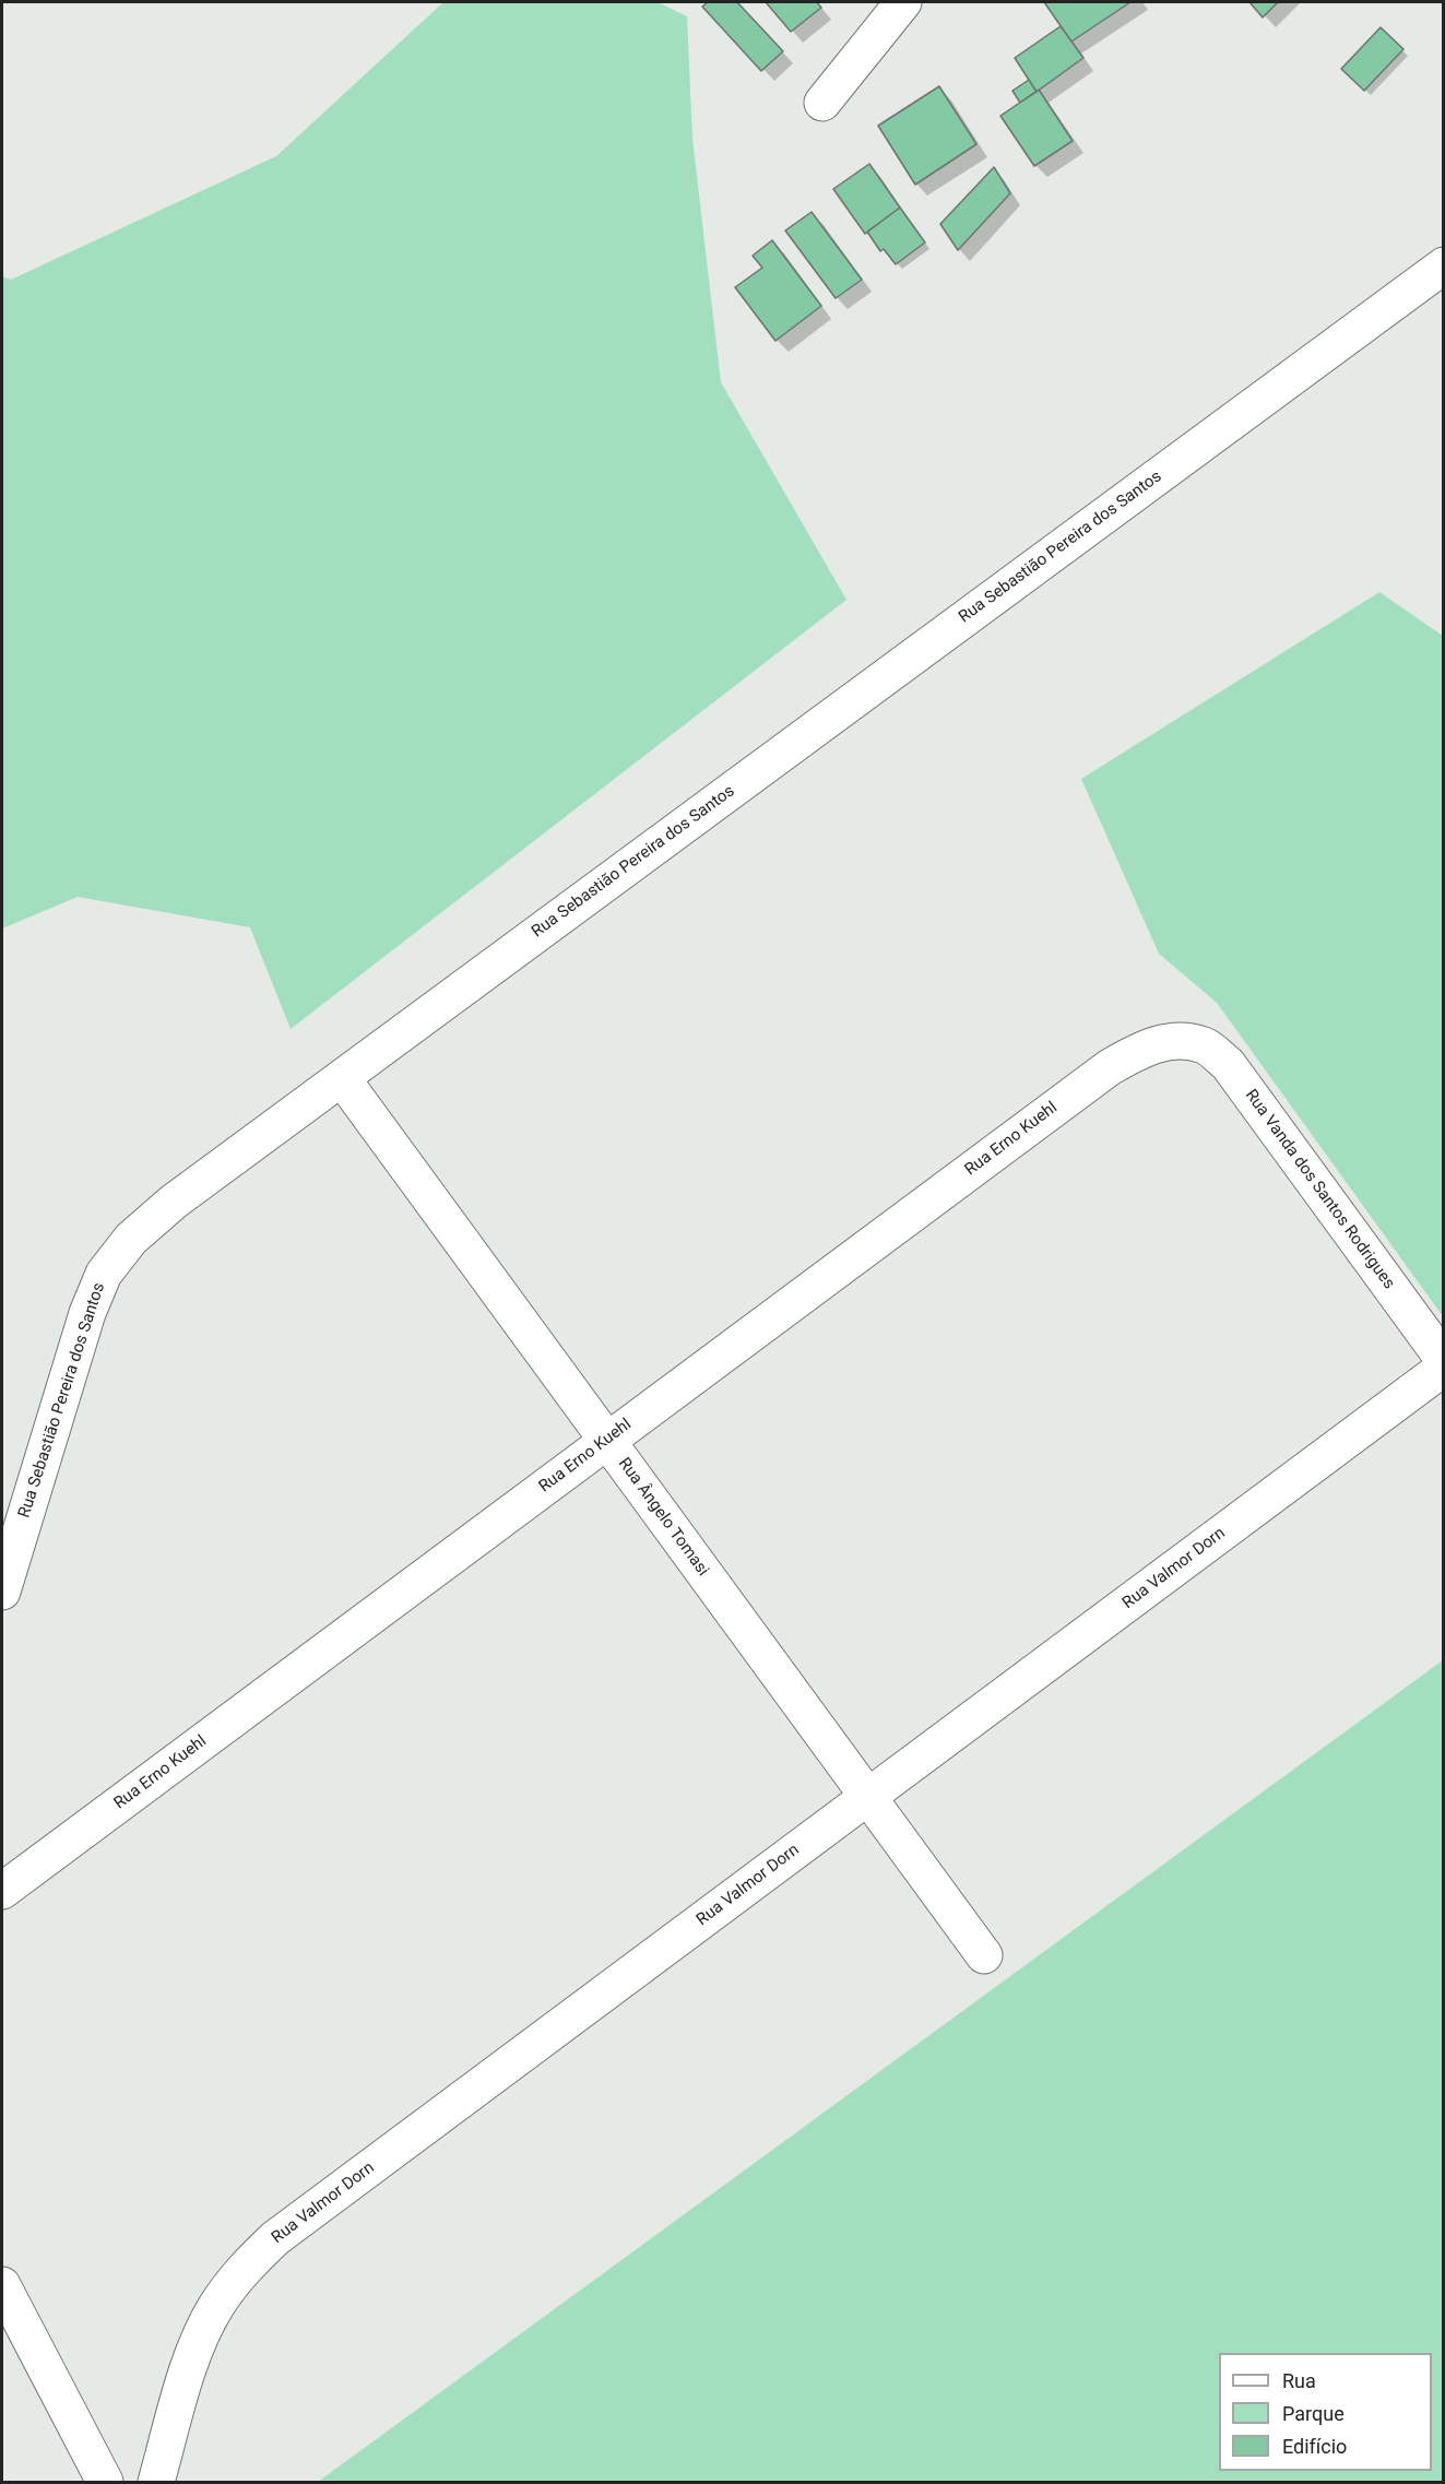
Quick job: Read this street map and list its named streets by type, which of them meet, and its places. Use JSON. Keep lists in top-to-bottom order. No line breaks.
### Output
{"streets":{"street":["Rua Sebastião Pereira dos Santos","Rua Erno Kuehl","Rua Vanda dos Santos Rodrigues","Rua Ângelo Tomasi","Rua Valmor Dorn"]},"crossings":[["Rua Sebastião Pereira dos Santos","Rua Ângelo Tomasi"],["Rua Erno Kuehl","Rua Vanda dos Santos Rodrigues"],["Rua Erno Kuehl","Rua Ângelo Tomasi"],["Rua Ângelo Tomasi","Rua Valmor Dorn"]],"legend":["Rua","Parque","Edifício"]}
